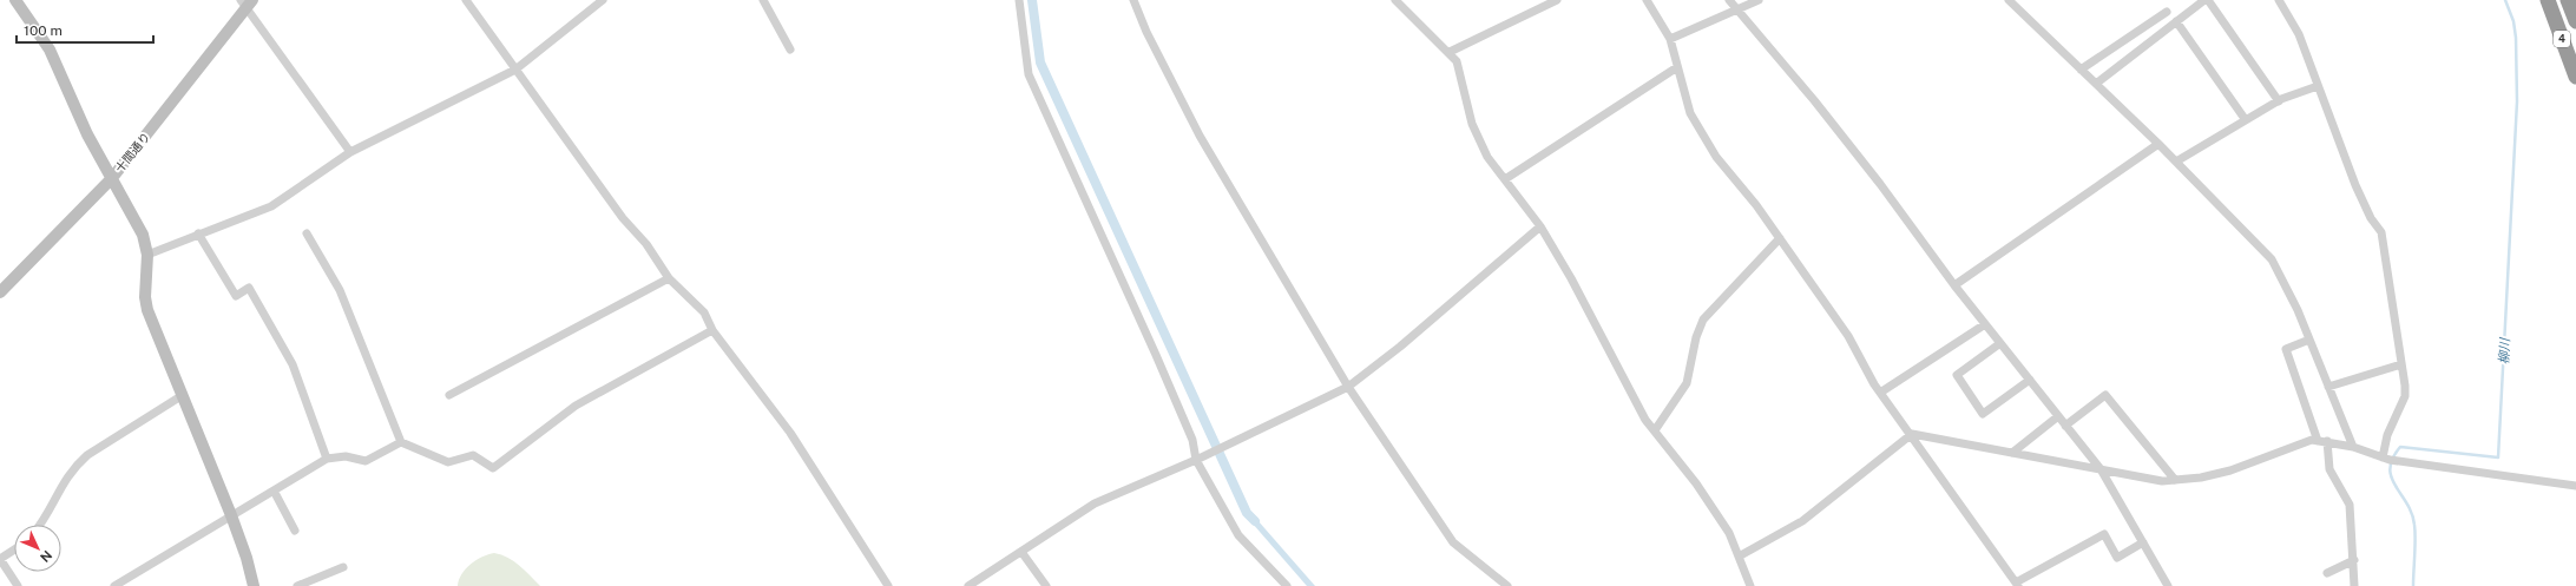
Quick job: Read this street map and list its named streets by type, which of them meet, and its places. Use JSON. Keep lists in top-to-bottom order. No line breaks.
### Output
{"streets":{"highway":["4"],"street":["十間通り"]},"water":["柳川"],"scale_bar":"100 m","north":"bottom right"}
